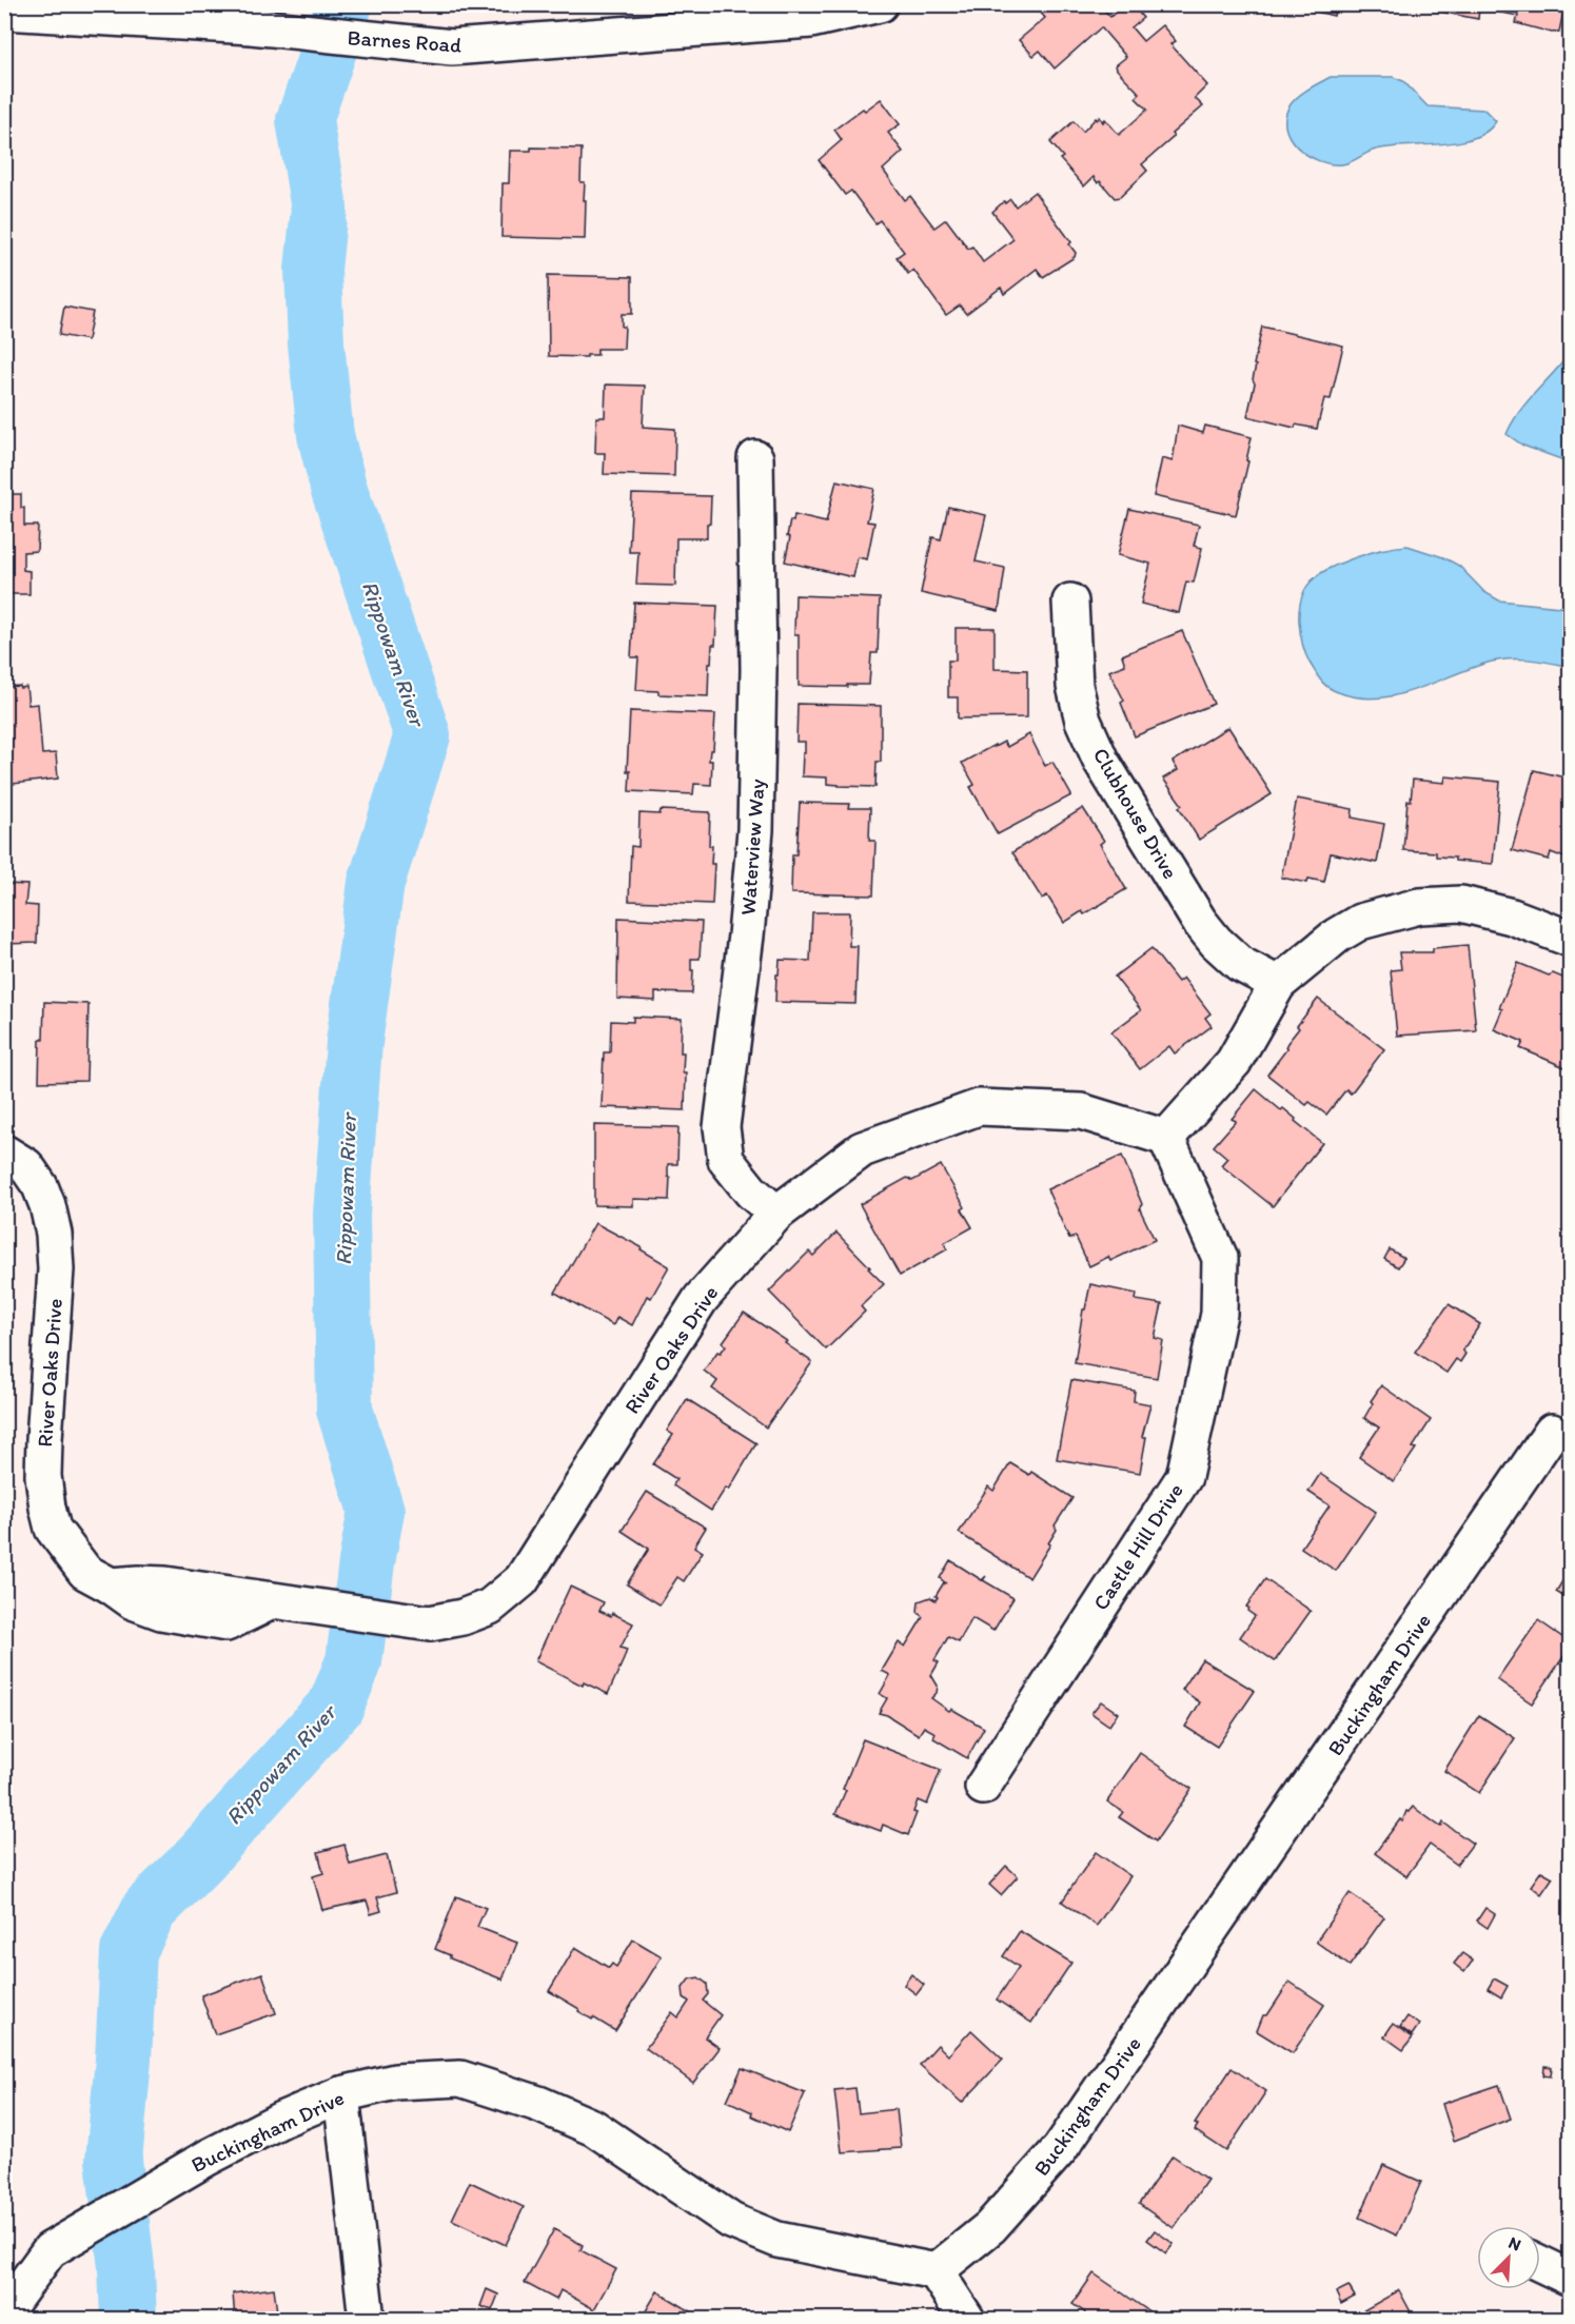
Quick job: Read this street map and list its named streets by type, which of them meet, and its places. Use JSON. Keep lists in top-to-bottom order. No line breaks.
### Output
{"streets":{"street":["Barnes Road","Clubhouse Drive","Waterview Way","River Oaks Drive","Castle Hill Drive","Buckingham Drive"]},"crossings":[["Waterview Way","River Oaks Drive"],["River Oaks Drive","Castle Hill Drive"]],"water":["Rippowam River"],"north":"top right"}
